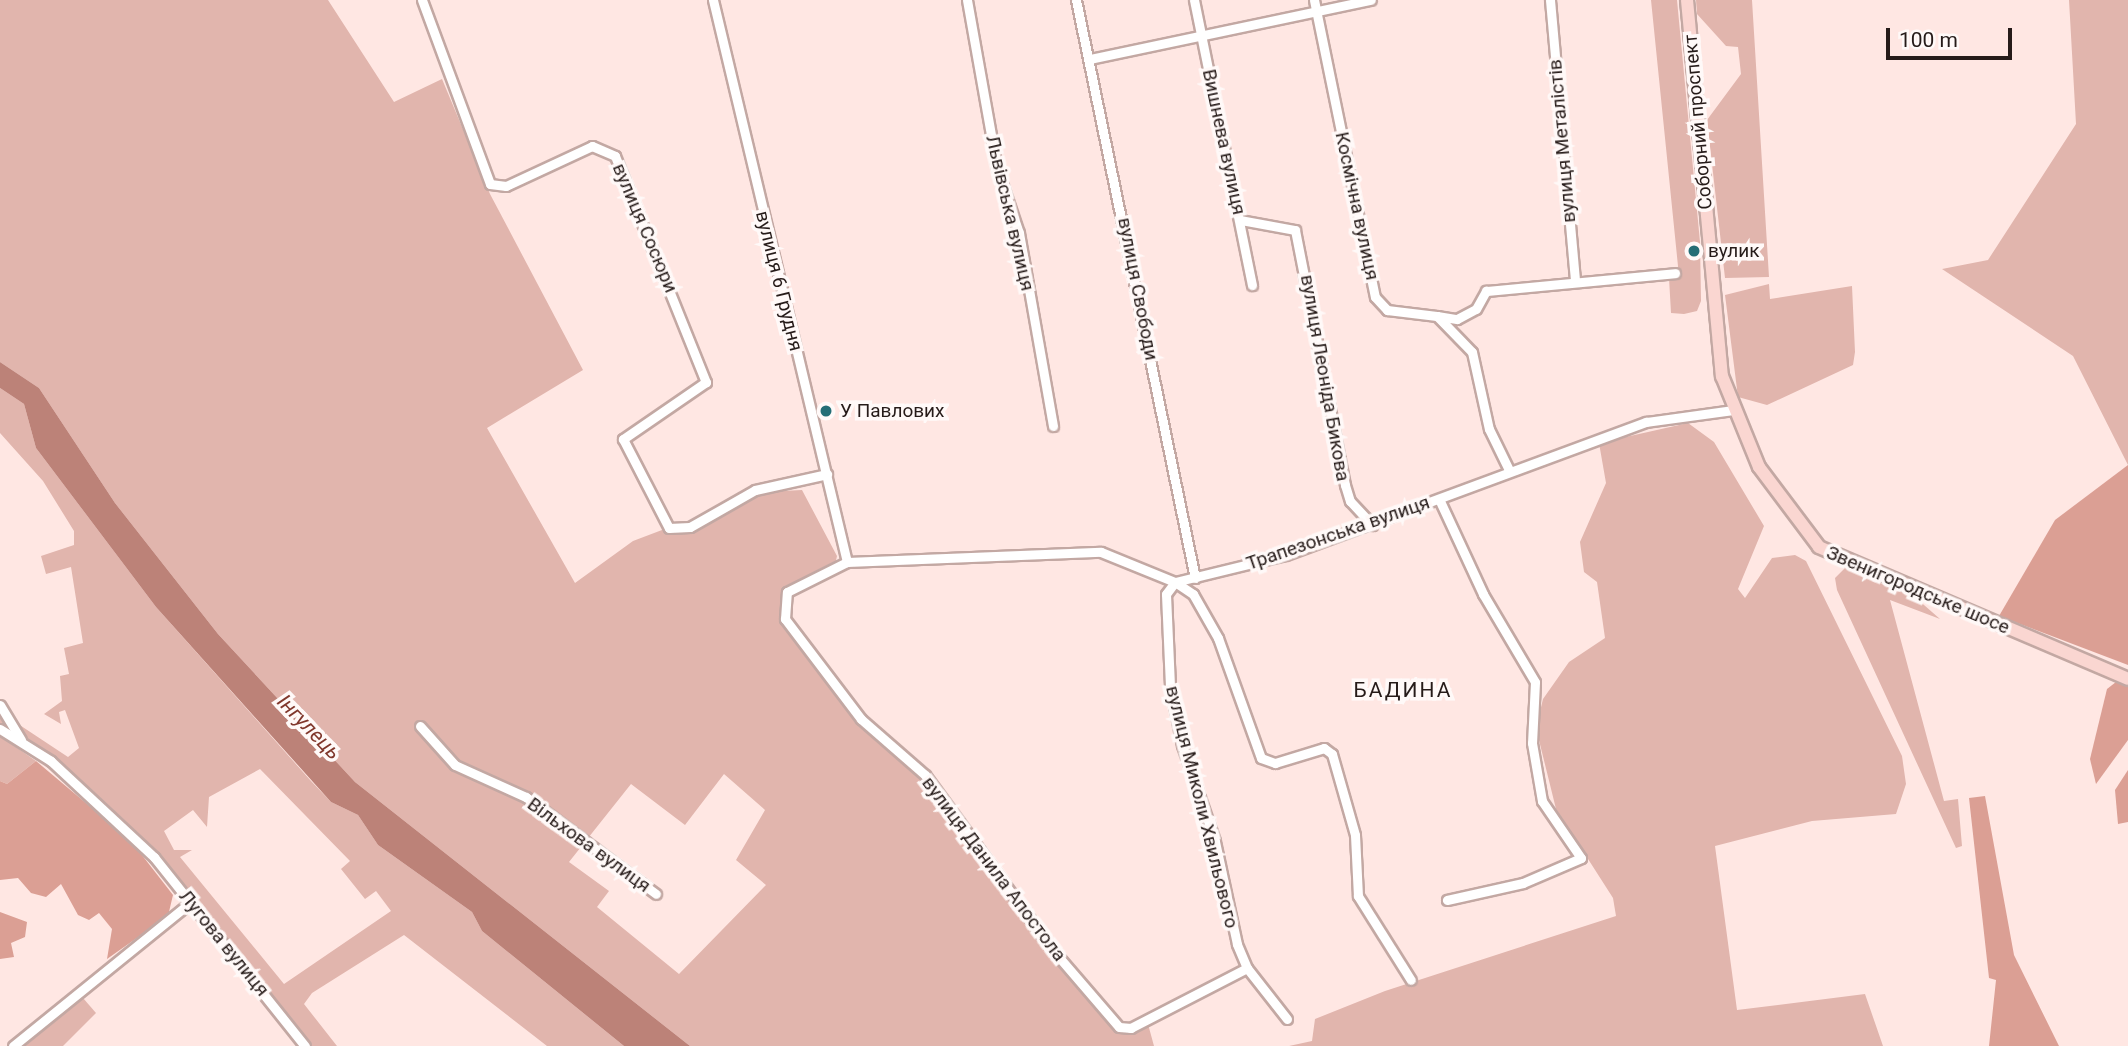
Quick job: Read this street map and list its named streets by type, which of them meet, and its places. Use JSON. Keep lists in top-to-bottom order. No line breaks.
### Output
{"streets":{"main road":["Соборний проспект","Звенигородське шосе"],"street":["вулиця Металістів","Вишнева вулиця","Космічна вулиця","Львівська вулиця","вулиця Сосюри","вулиця 6 Грудня","вулиця Свободи","вулиця Леоніда Бикова","Трапезонська вулиця","вулиця Миколи Хвильового","Вільхова вулиця","вулиця Данила Апостола","Лугова вулиця"]},"crossings":[["Соборний проспект","Трапезонська вулиця"],["Соборний проспект","Звенигородське шосе"],["вулиця Металістів","Космічна вулиця"],["Вишнева вулиця","вулиця Леоніда Бикова"],["вулиця Сосюри","вулиця 6 Грудня"],["вулиця 6 Грудня","вулиця Данила Апостола"],["вулиця Свободи","Трапезонська вулиця"],["вулиця Леоніда Бикова","Трапезонська вулиця"],["Трапезонська вулиця","Звенигородське шосе"],["Трапезонська вулиця","вулиця Миколи Хвильового"],["вулиця Миколи Хвильового","вулиця Данила Апостола"]],"districts":["БАДИНА"],"water":["Інгулець"],"places":["вулик","У Павлових"],"scale_bar":"100 m"}
